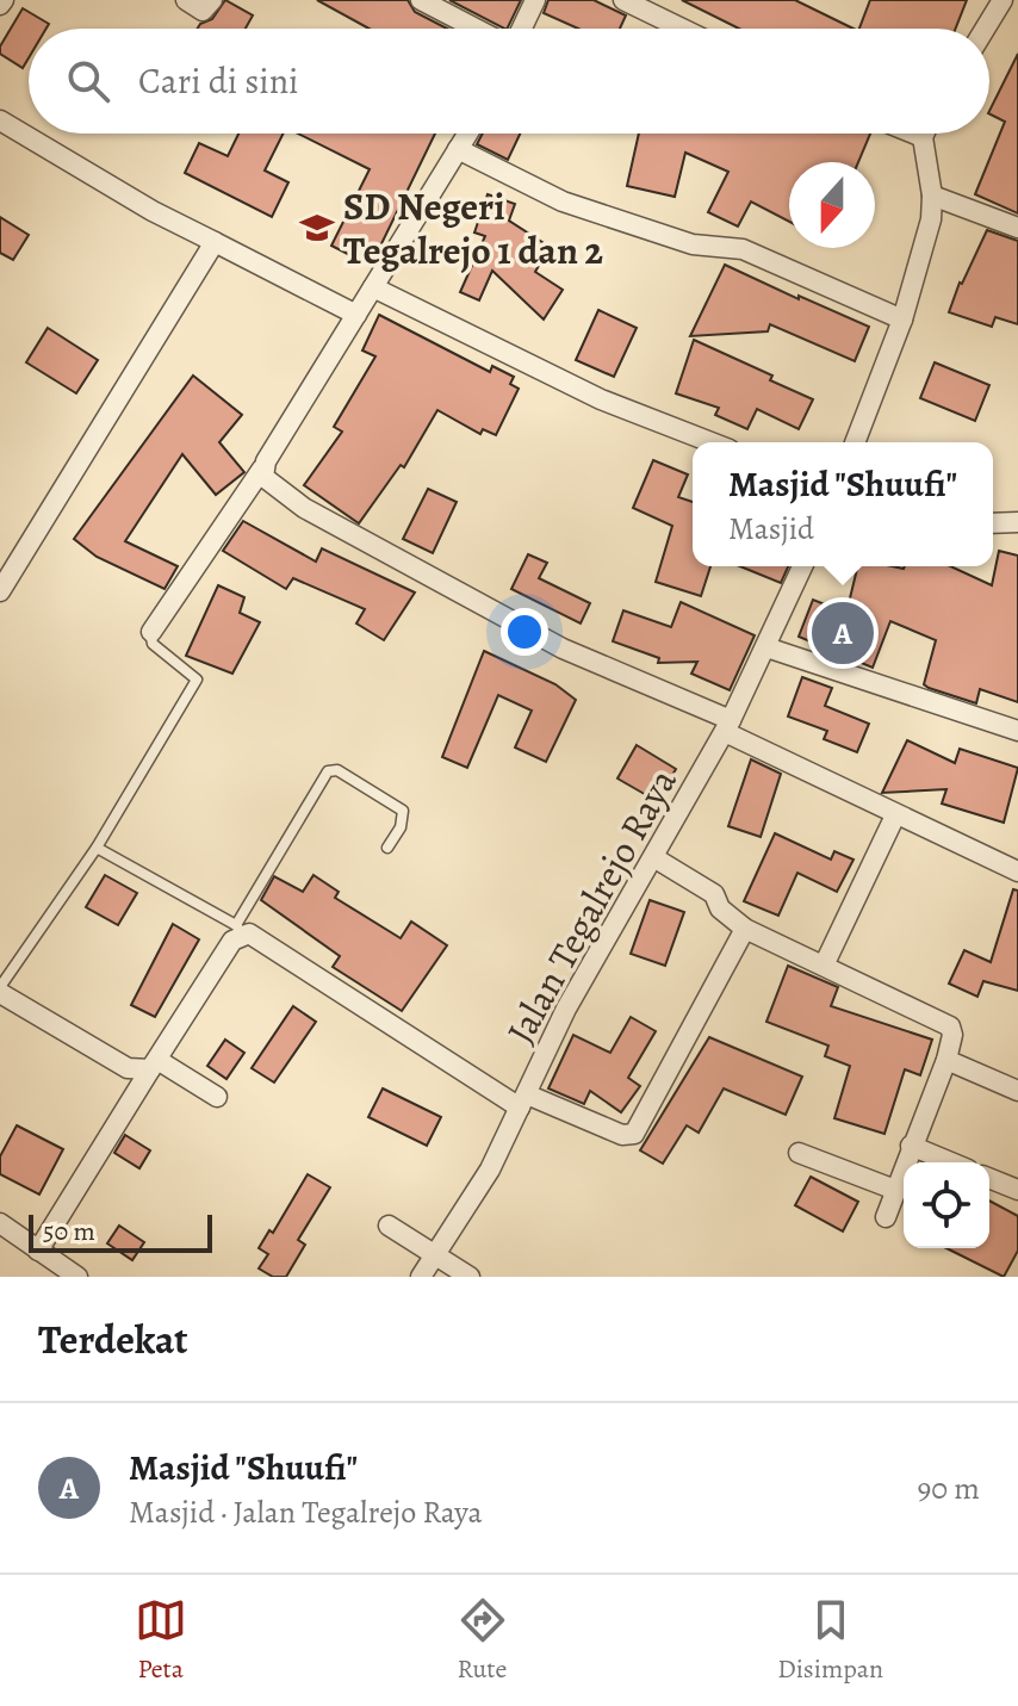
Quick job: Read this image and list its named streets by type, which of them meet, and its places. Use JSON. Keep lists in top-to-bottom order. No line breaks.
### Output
{"streets":{"street":["Jalan Tegalrejo Raya"]},"places":{"school or university":["SD Negeri Tegalrejo 1 dan 2"]},"scale_bar":"50 m","north":"bottom","page":{"search":"Cari di sini","popup":["Masjid \"Shuufi\"","Masjid"],"pins":"A","scale":"50 m","heading":"Terdekat","list":[{"mark":"A","name":"Masjid \"Shuufi\"","note":"Masjid · Jalan Tegalrejo Raya","value":"90 m"}],"nav":["Peta","Rute","Disimpan"]}}
